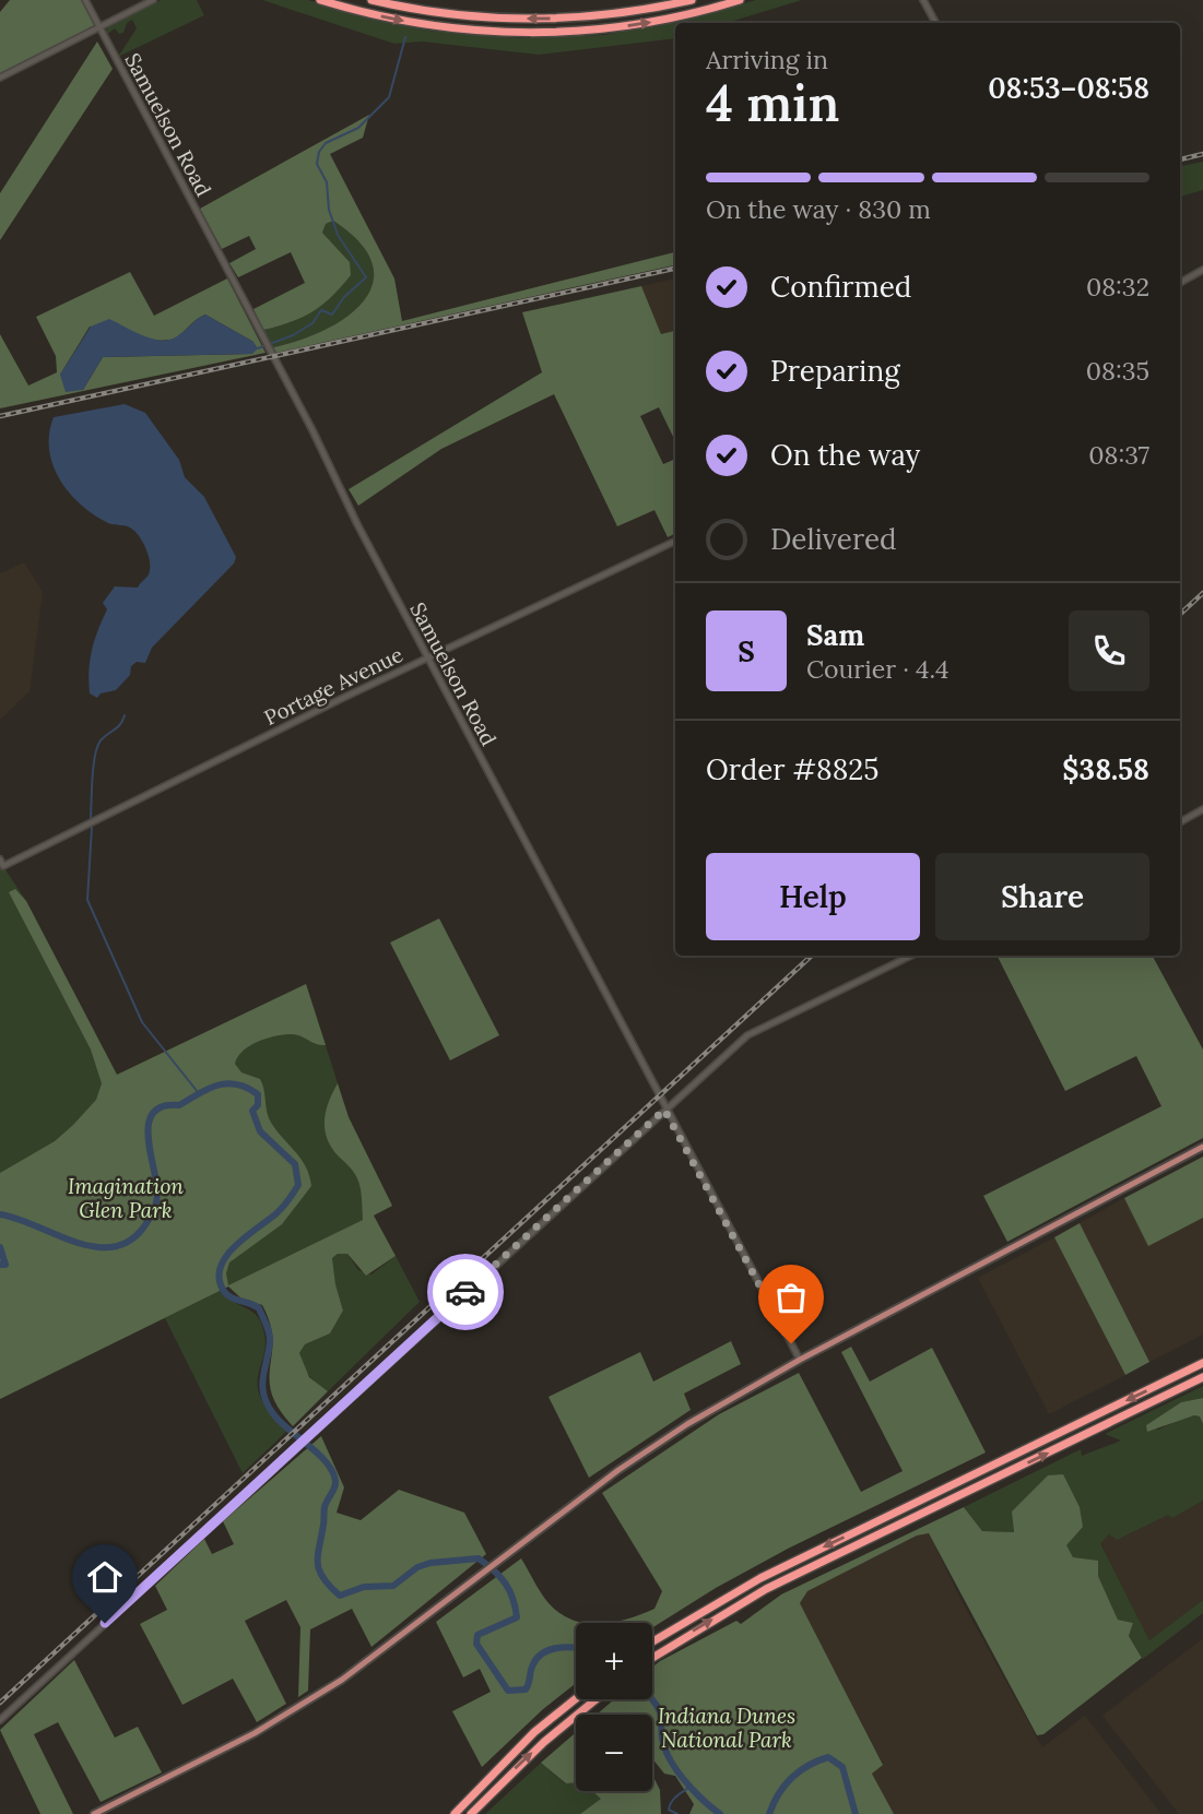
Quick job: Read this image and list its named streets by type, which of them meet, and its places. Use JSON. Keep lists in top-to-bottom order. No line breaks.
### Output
{"streets":{"street":["Samuelson Road","Portage Avenue"]},"crossings":[["Samuelson Road","Portage Avenue"]],"parks":["Imagination Glen Park","Indiana Dunes National Park"],"page":{"heading":["4 min","Arriving in","08:53–08:58"],"panel":["Sam","Courier · 4.4","Order #8825","$38.58"],"bar":"On the way · 830 m","list":[["Confirmed","08:32"],["Preparing","08:35"],["On the way","08:37"],"Delivered"],"round":"S","buttons":["Help","Share"],"map_buttons":["+","−"]}}
